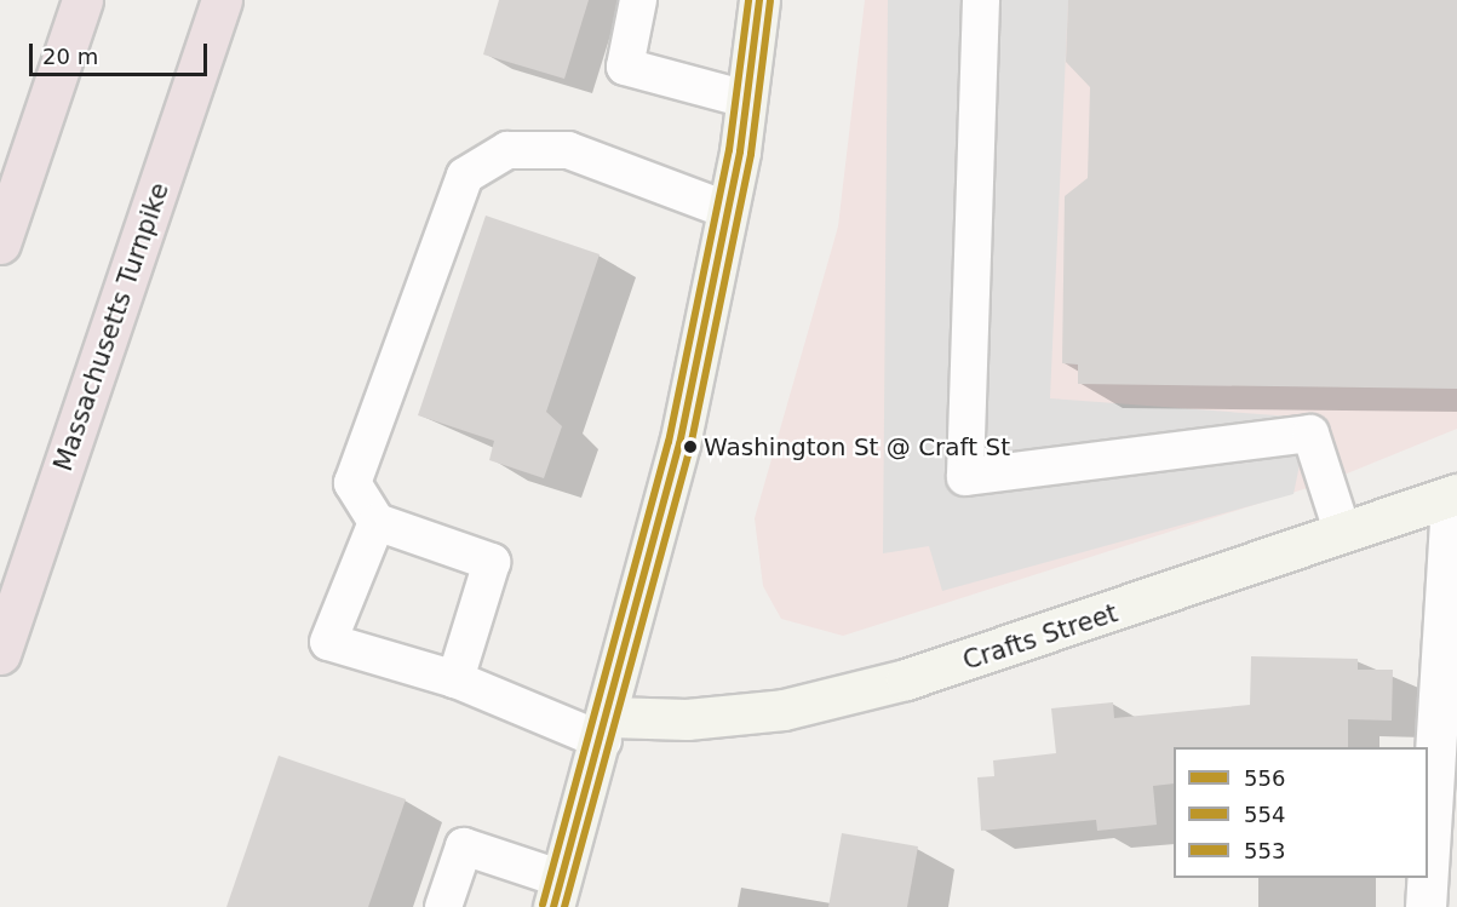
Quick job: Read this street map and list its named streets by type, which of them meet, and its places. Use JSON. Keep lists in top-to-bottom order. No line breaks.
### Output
{"streets":{"highway":["Massachusetts Turnpike"],"main road":["Crafts Street"]},"places":["Washington St @ Craft St"],"lines":["transit line 556","transit line 553","transit line 554"],"legend":["556","554","553"],"scale_bar":"20 m"}
